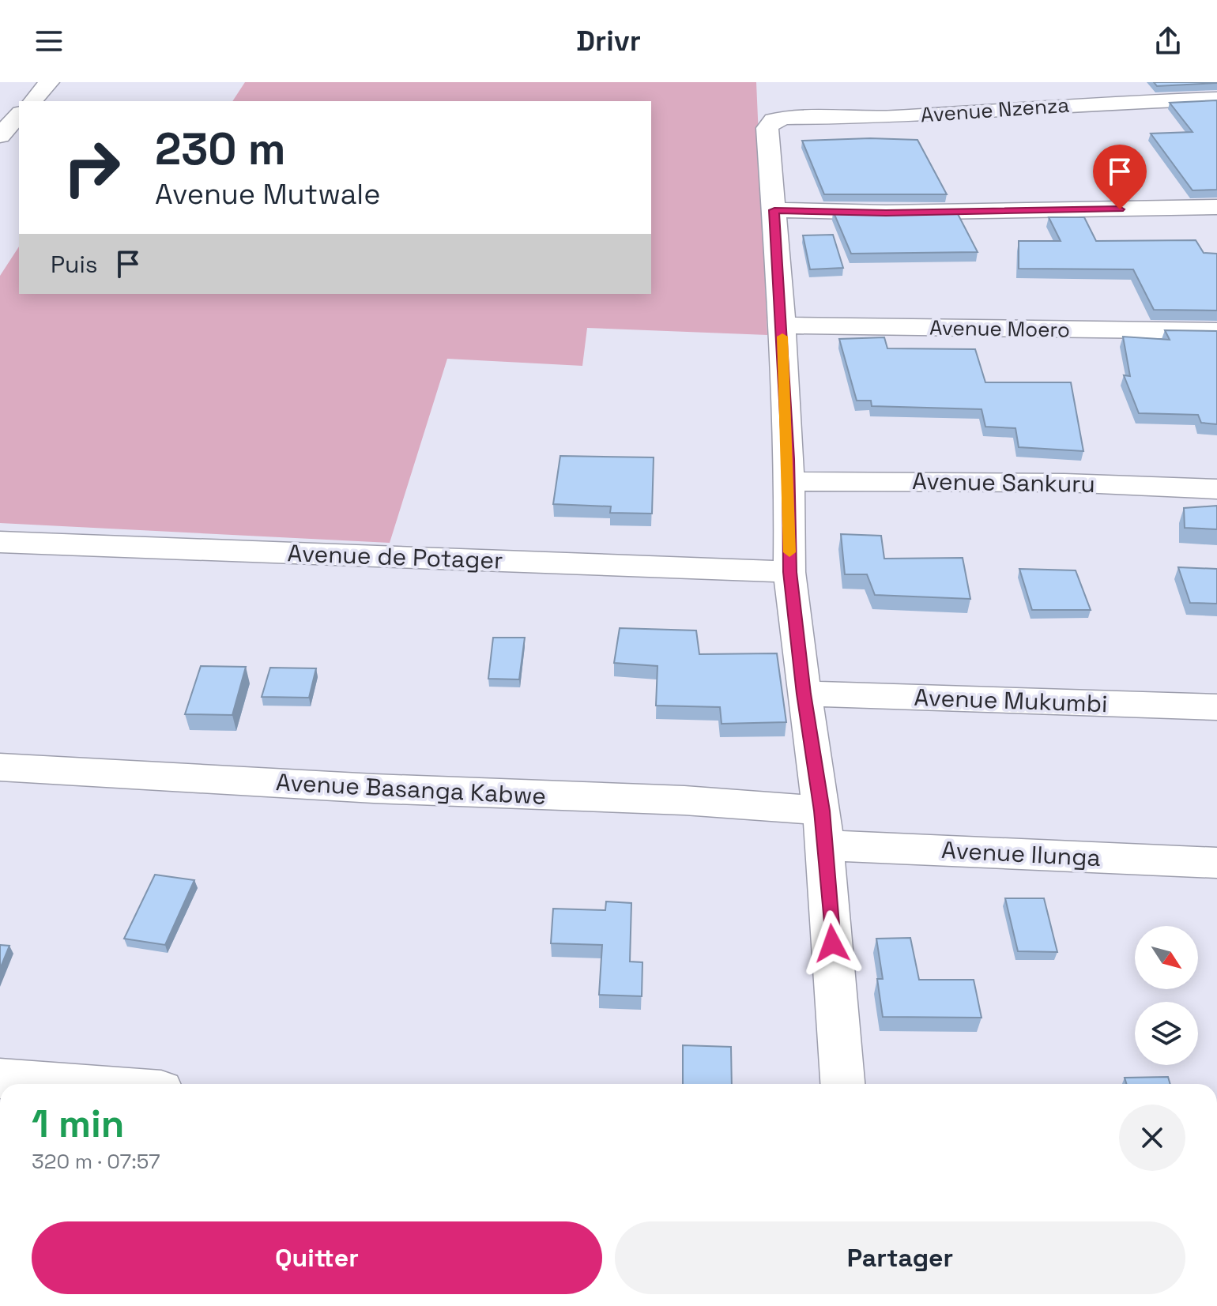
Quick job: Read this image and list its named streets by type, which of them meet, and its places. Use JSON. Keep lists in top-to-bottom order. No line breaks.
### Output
{"streets":{"street":["Avenue Nzenza","Avenue Moero","Avenue Sankuru","Avenue de Potager","Avenue Mukumbi","Avenue Basanga Kabwe","Avenue Ilunga"]},"crossings":[["Avenue Basanga Kabwe","Avenue Ilunga"]],"north":"bottom right","page":{"header":"Drivr","turn":["230 m","Avenue Mutwale"],"then":"Puis","heading":["1 min","320 m · 07:57"],"buttons":["Quitter","Partager"]}}
